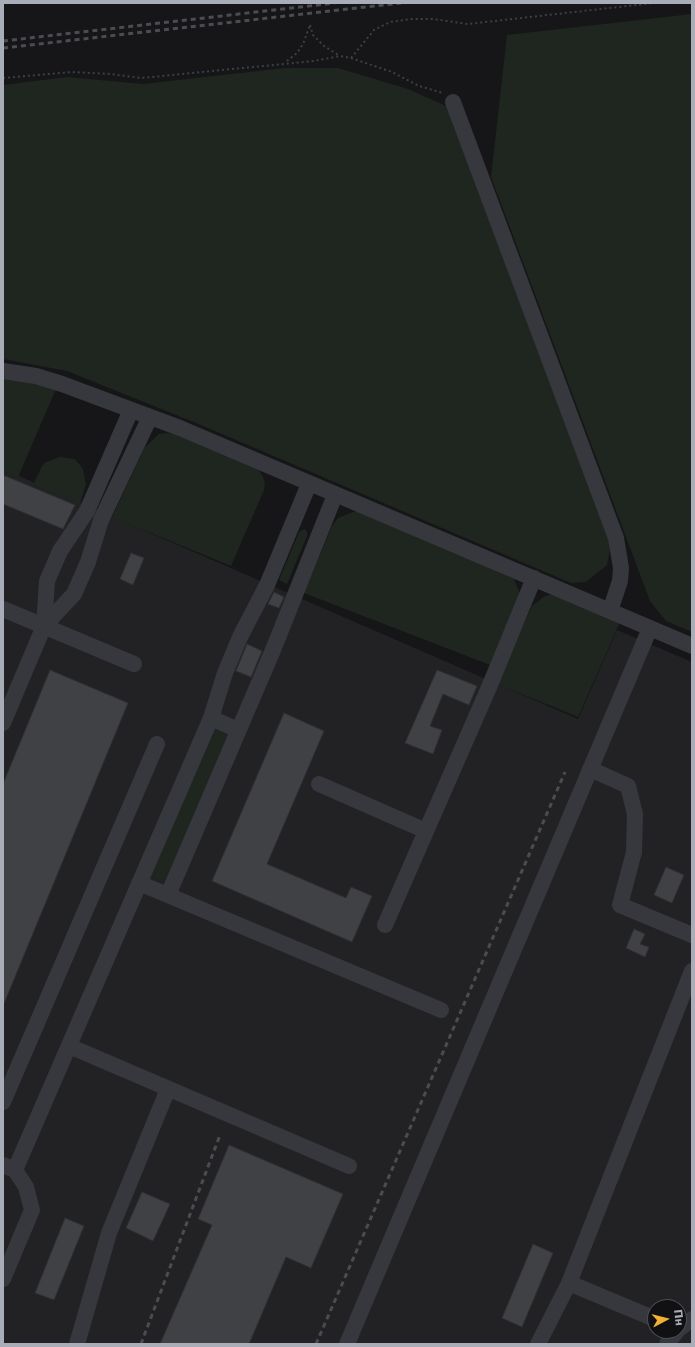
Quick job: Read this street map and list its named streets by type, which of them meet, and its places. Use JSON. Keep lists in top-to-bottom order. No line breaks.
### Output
{"north":"right"}
